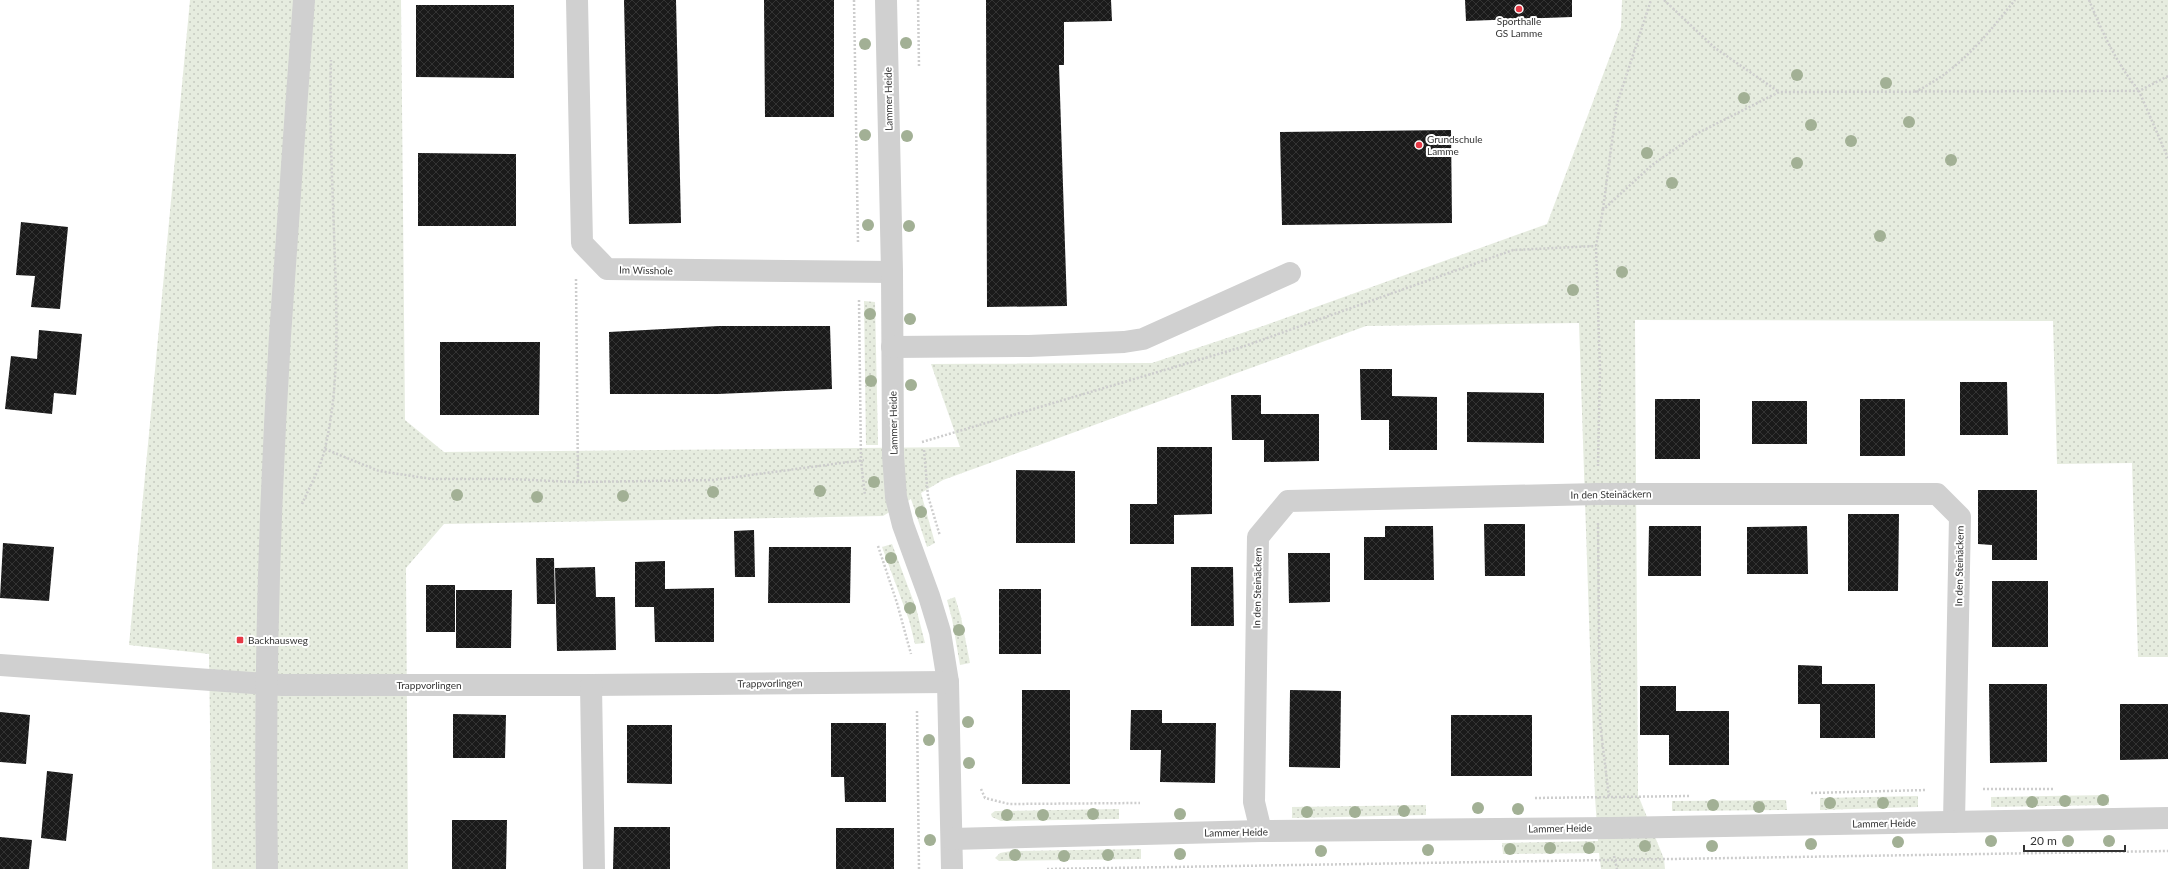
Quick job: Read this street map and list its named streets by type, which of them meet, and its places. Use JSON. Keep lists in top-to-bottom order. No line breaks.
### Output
{"streets":{"street":["Lammer Heide","Im Wisshole","In den Steinäckern","Trappvorlingen"]},"crossings":[["Lammer Heide","Im Wisshole"],["Lammer Heide","In den Steinäckern"],["Lammer Heide","Trappvorlingen"]],"places":{"other":["Sporthalle GS Lamme","Grundschule Lamme"],"transit":["Backhausweg"]},"scale_bar":"20 m"}
